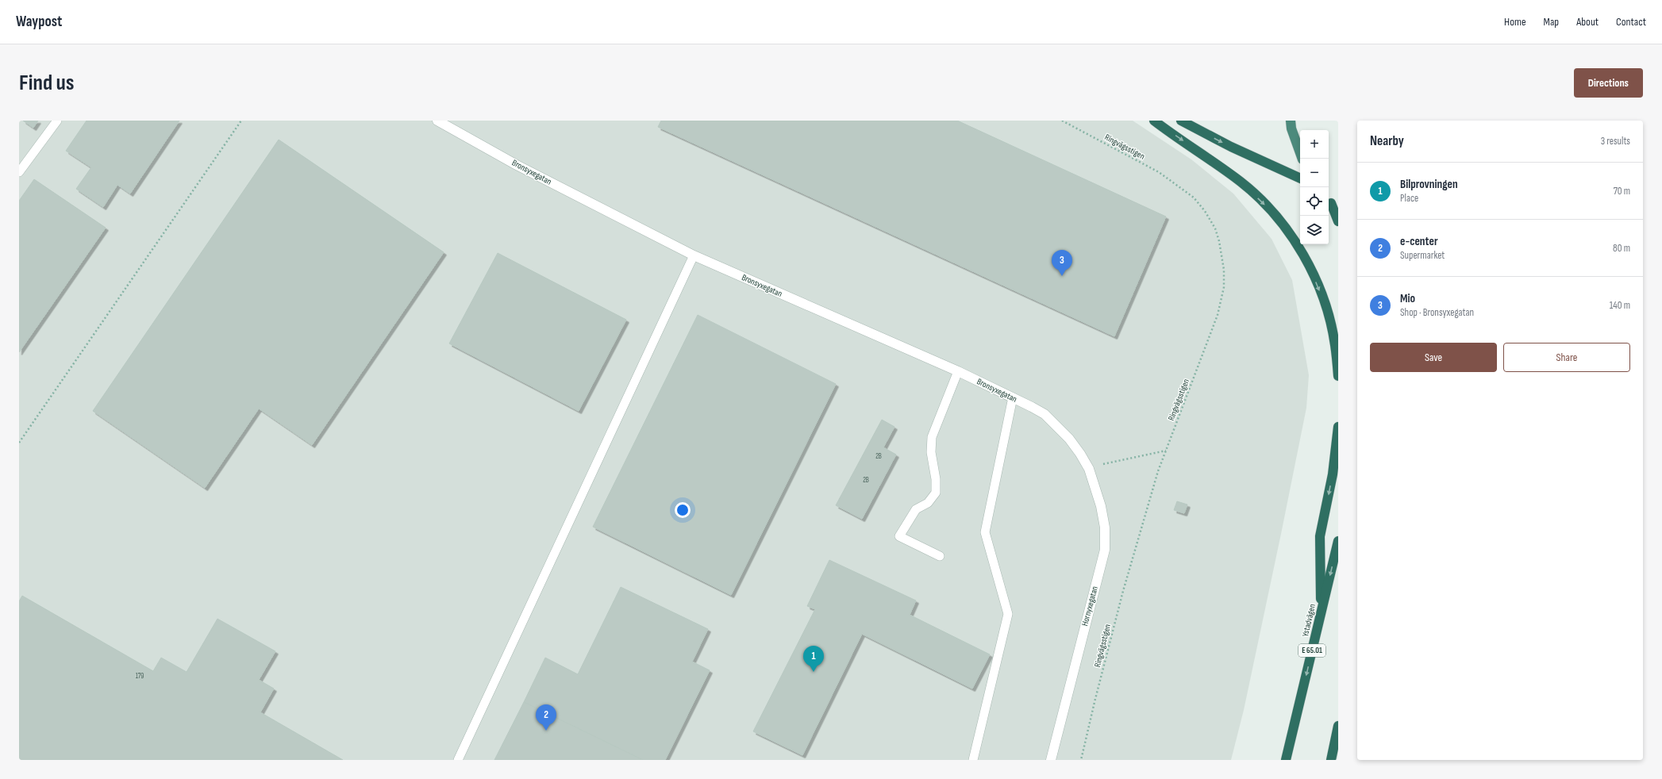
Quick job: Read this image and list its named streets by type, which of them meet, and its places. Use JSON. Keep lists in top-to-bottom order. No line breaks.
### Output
{"streets":{"highway":["Ystadvägen","E 65.01"],"street":["Bronsyxegatan","Hornyxegatan"],"path":["Ringvägsstigen"]},"crossings":[["Bronsyxegatan","Hornyxegatan"]],"house_numbers":["2B","2B","179"],"page":{"header":"Waypost","nav":["Home","Map","About","Contact"],"buttons":["Directions",["Save","Share"]],"title":"Find us","heading":["Nearby","3 results"],"map_buttons":["+","−"],"list":[{"mark":"1","name":"Bilprovningen","note":"Place","value":"70 m"},{"mark":"2","name":"e-center","note":"Supermarket","value":"80 m"},{"mark":"3","name":"Mio","note":"Shop · Bronsyxegatan","value":"140 m"}],"pins":["3","1","2"]}}
